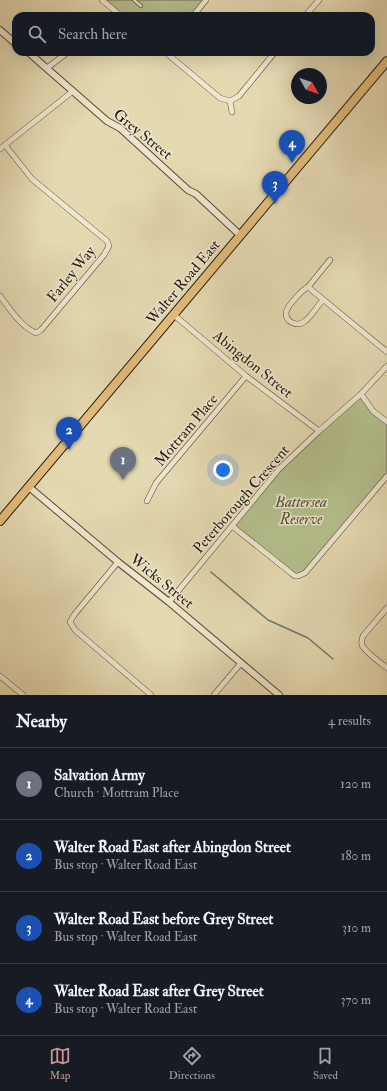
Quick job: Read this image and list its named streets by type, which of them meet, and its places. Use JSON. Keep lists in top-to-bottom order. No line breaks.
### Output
{"streets":{"main road":["Walter Road East"],"street":["Grey Street","Farley Way","Abingdon Street","Mottram Place","Peterborough Crescent","Wicks Street"]},"crossings":[["Grey Street","Walter Road East"],["Walter Road East","Abingdon Street"],["Walter Road East","Wicks Street"],["Abingdon Street","Mottram Place"],["Abingdon Street","Peterborough Crescent"],["Peterborough Crescent","Wicks Street"]],"parks":["Battersea Reserve"],"north":"bottom right","page":{"search":"Search here","pins":["4","3","2","1"],"heading":["Nearby","4 results"],"list":[{"mark":"1","name":"Salvation Army","note":"Church · Mottram Place","value":"120 m"},{"mark":"2","name":"Walter Road East after Abingdon Street","note":"Bus stop · Walter Road East","value":"180 m"},{"mark":"3","name":"Walter Road East before Grey Street","note":"Bus stop · Walter Road East","value":"310 m"},{"mark":"4","name":"Walter Road East after Grey Street","note":"Bus stop · Walter Road East","value":"370 m"}],"nav":["Map","Directions","Saved"]}}
